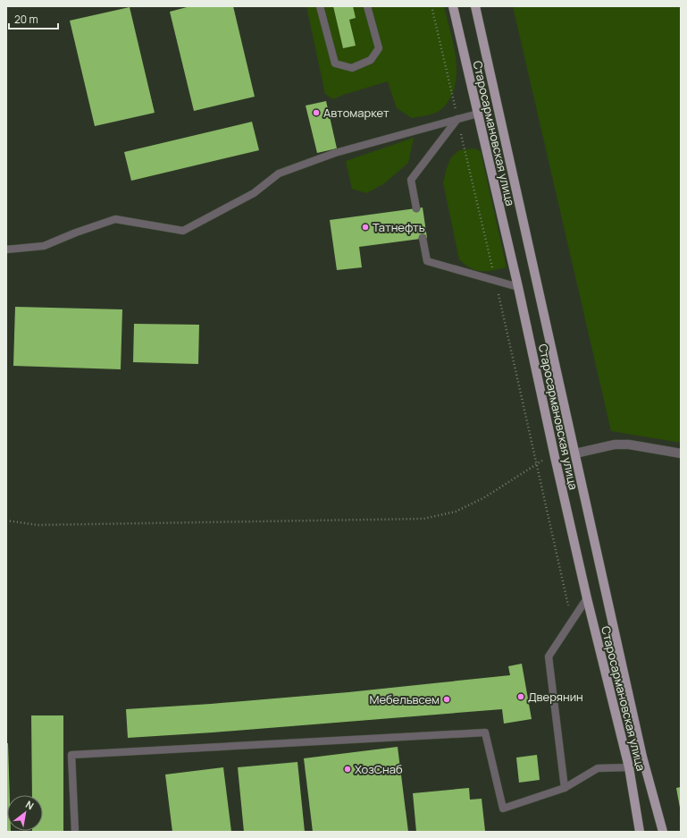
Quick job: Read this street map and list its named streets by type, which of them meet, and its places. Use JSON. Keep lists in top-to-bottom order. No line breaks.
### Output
{"streets":{"main road":["Старосармановская улица"]},"places":["Автомаркет","Татнефть","Дверянин","Мебельвсем","ХозCнаб"],"scale_bar":"20 m","north":"top right"}
